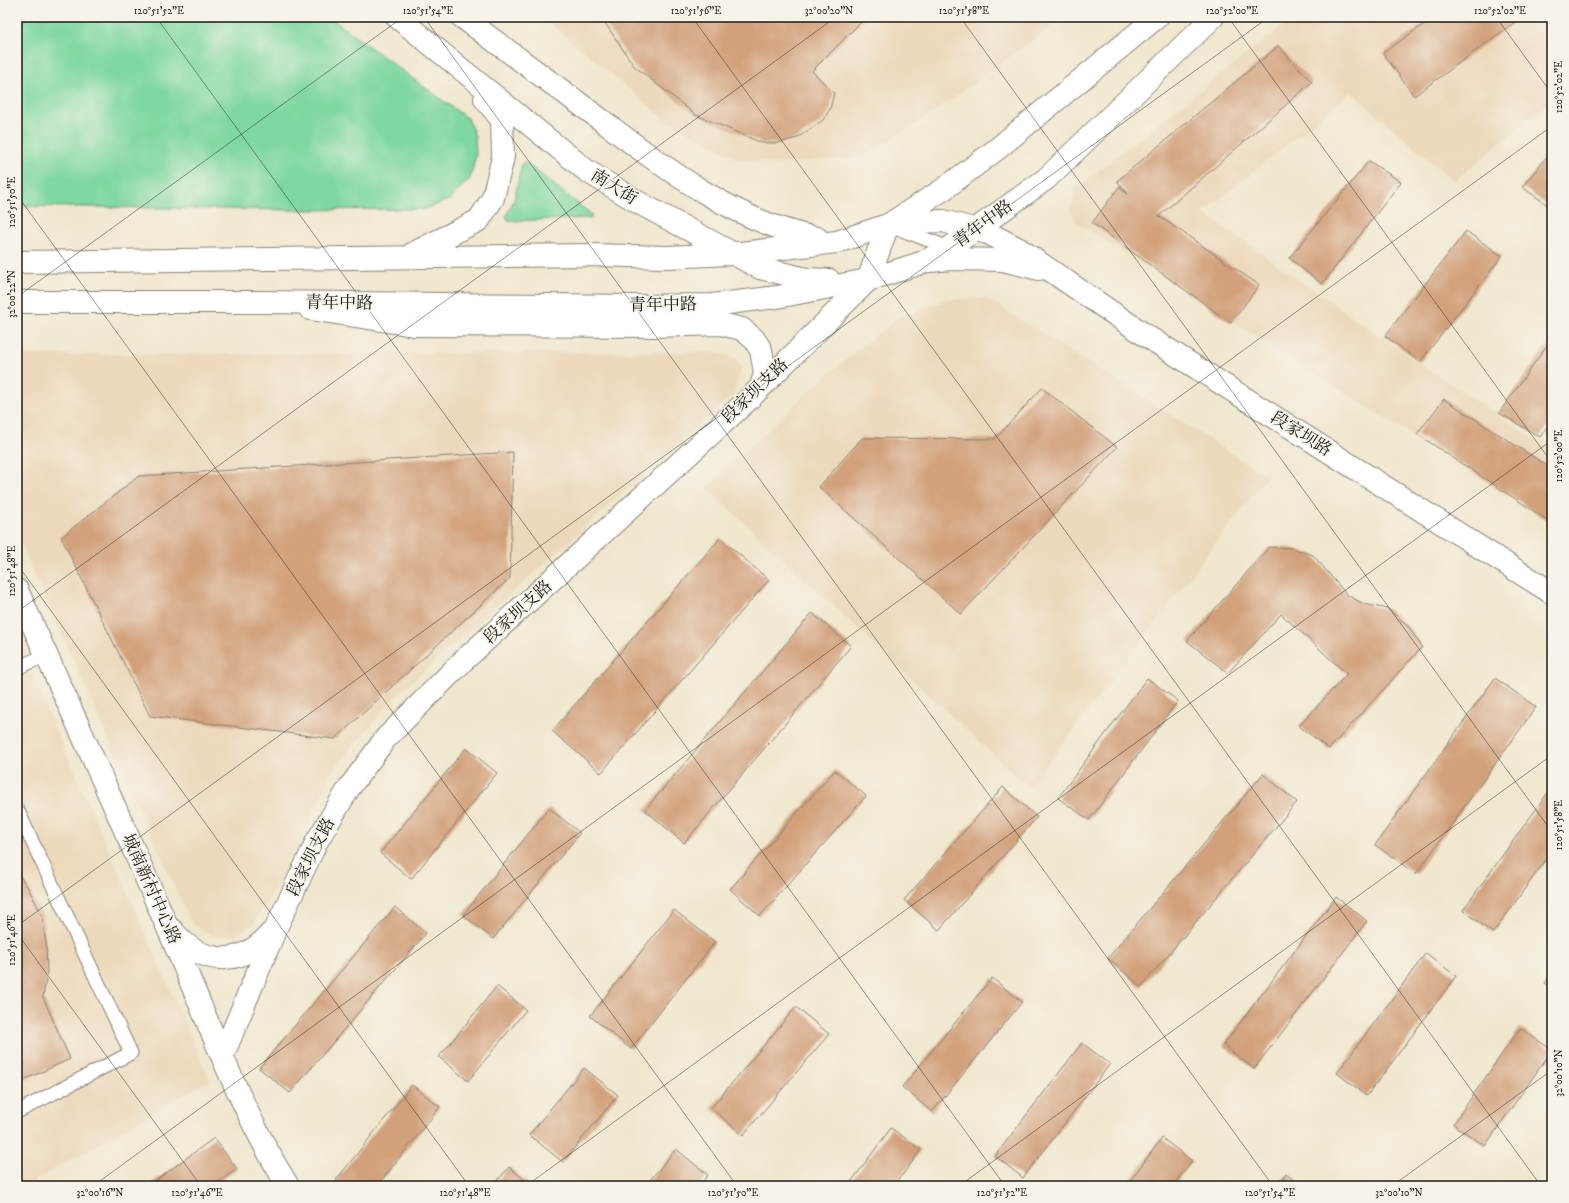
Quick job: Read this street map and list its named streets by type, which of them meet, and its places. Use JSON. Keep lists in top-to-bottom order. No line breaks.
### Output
{"streets":{"main road":["南大街","青年中路","段家坝支路","段家坝路","城南新村中心路"]},"crossings":[["南大街","青年中路"],["南大街","段家坝支路"],["青年中路","段家坝支路"],["青年中路","段家坝路"],["段家坝支路","段家坝路"],["段家坝支路","城南新村中心路"]],"coordinates":["120°51'52\"E","120°51'54\"E","120°51'56\"E","32°00'20\"N","120°51'58\"E","120°52'00\"E","120°52'02\"E","120°51'50\"E","32°00'22\"N","120°51'48\"E","120°51'46\"E","32°00'10\"N","32°00'16\"N"]}
